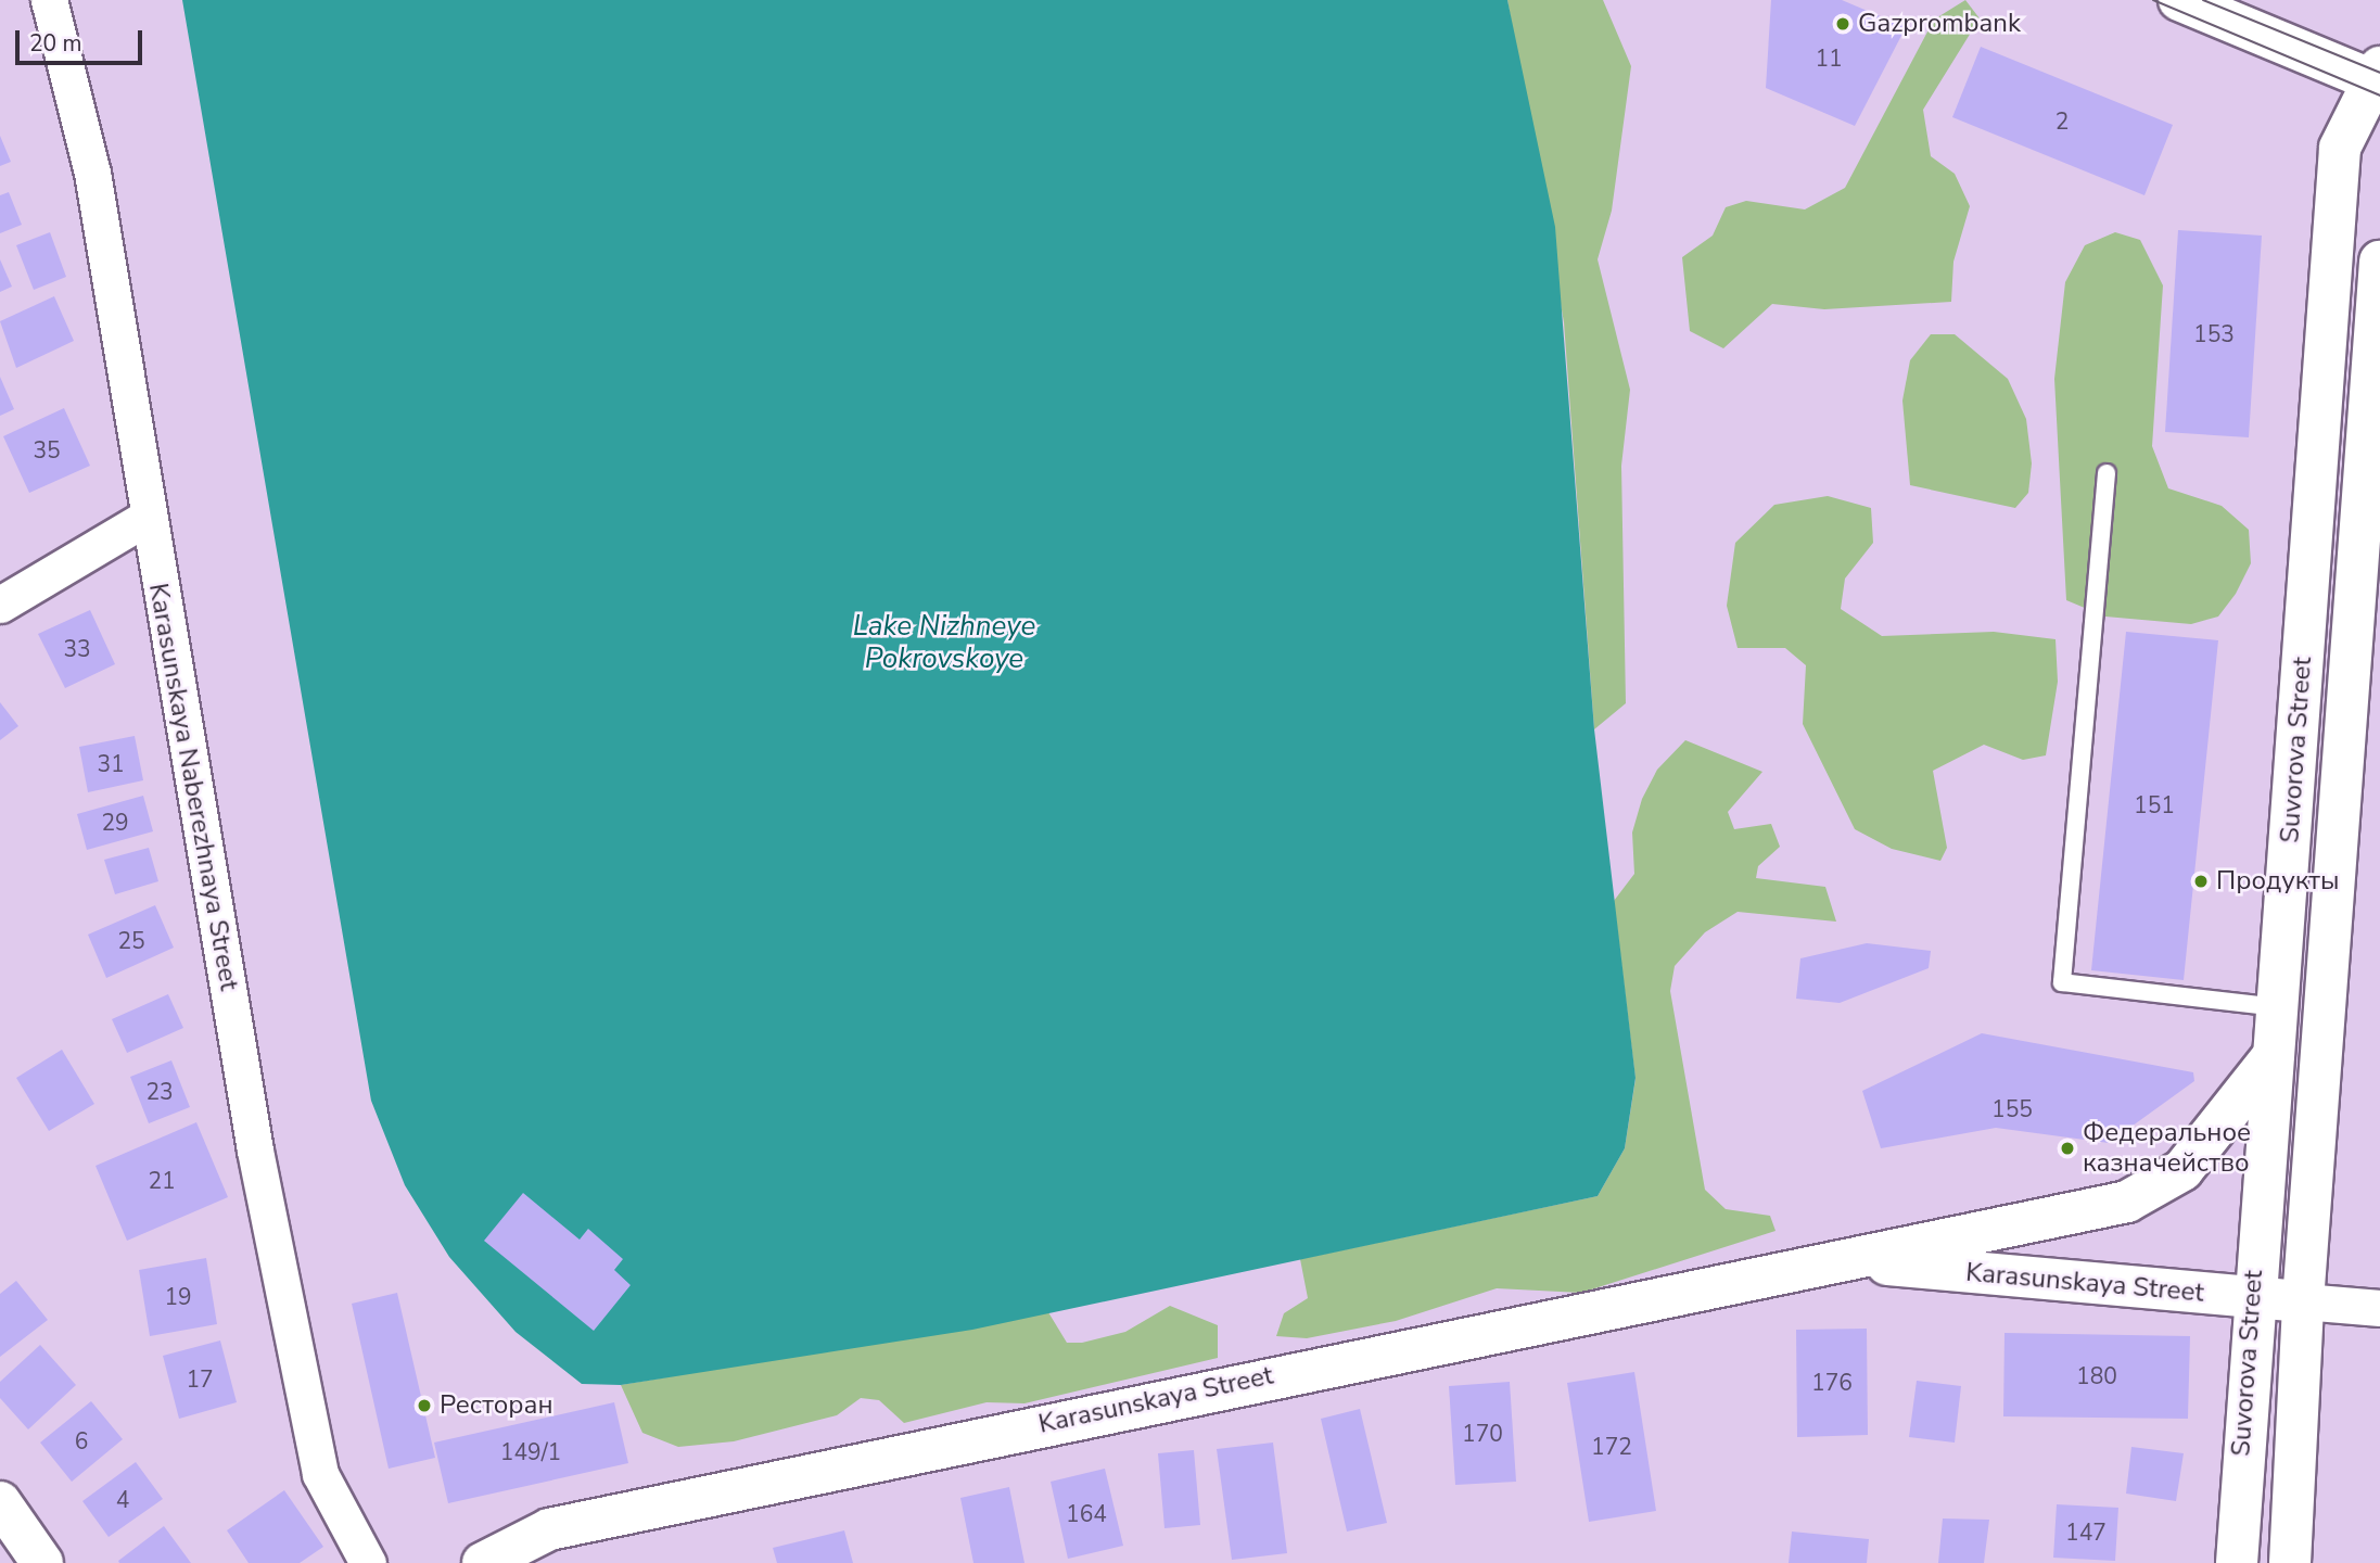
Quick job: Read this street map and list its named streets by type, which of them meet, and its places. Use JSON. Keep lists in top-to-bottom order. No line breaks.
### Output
{"streets":{"main road":["Suvorova Street","Karasunskaya Street"],"street":["Karasunskaya Naberezhnaya Street"]},"crossings":[["Suvorova Street","Karasunskaya Street"]],"water":["Lake Nizhneye Pokrovskoye"],"places":["Gazprombank","Продукты","Федеральное казначейство","Ресторан"],"house_numbers":["11","2","153","35","33","31","151","29","25","23","155","21","19","180","17","176","170","6","172","149/1","4","164","147"],"scale_bar":"20 m"}
